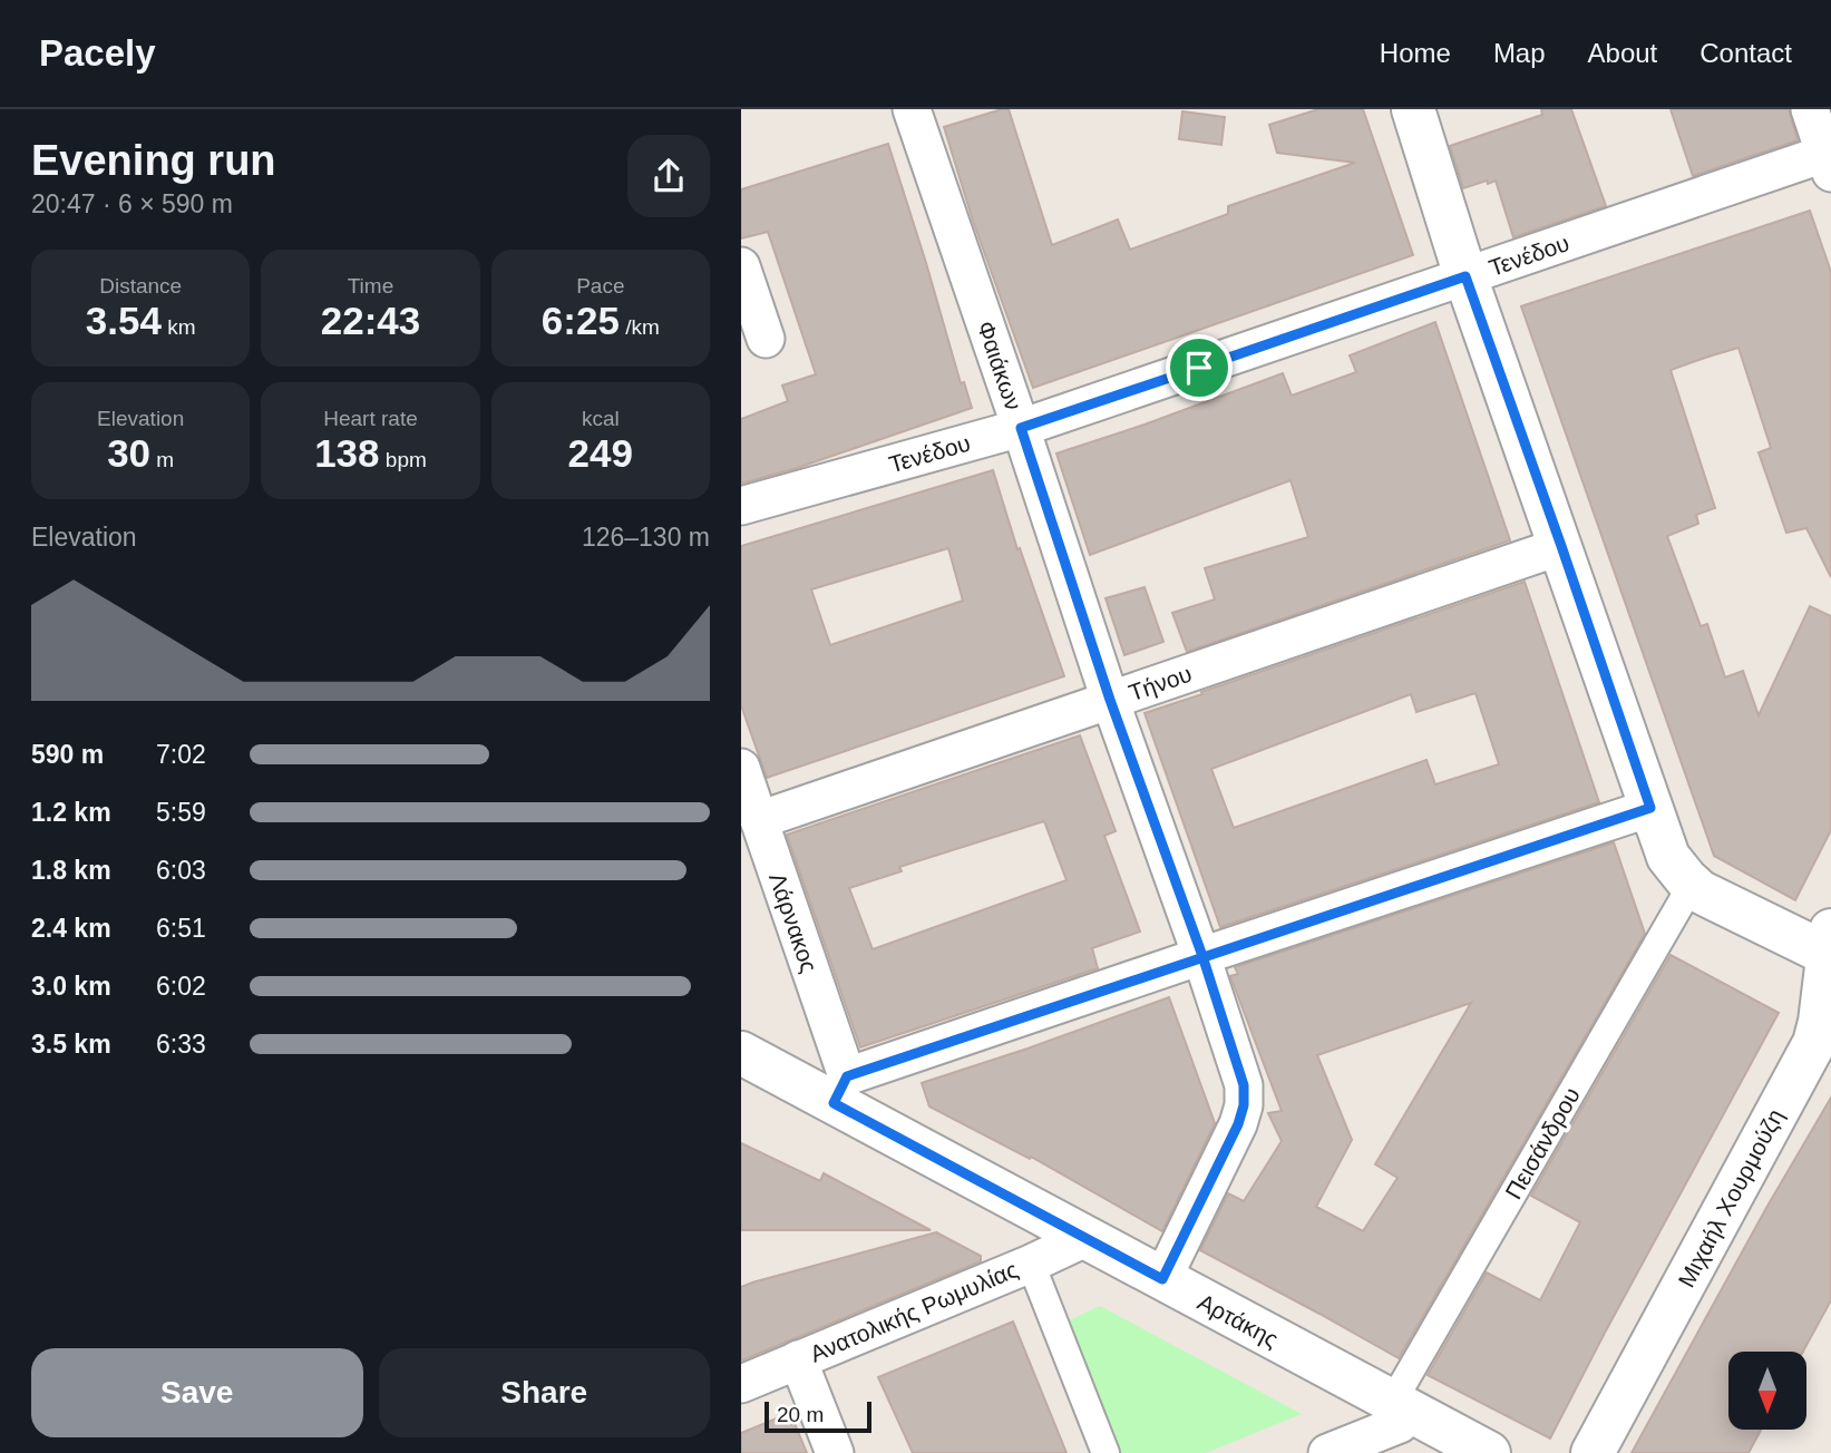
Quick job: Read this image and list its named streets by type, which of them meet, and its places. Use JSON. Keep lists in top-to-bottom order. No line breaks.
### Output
{"streets":{"street":["Τενέδου","Φαιάκων","Τήνου","Λάρνακος","Πεισάνδρου","Μιχαήλ Χουρμούζη","Ανατολικής Ρωμυλίας","Αρτάκης"]},"crossings":[["Τενέδου","Φαιάκων"],["Φαιάκων","Τήνου"],["Φαιάκων","Αρτάκης"],["Τήνου","Λάρνακος"],["Λάρνακος","Αρτάκης"],["Πεισάνδρου","Αρτάκης"],["Ανατολικής Ρωμυλίας","Αρτάκης"]],"scale_bar":"20 m","north":"bottom","page":{"header":"Pacely","nav":["Home","Map","About","Contact"],"heading":["Evening run","20:47 · 6 × 590 m"],"stats":[["Distance","3.54 km"],["Time","22:43"],["Pace","6:25 /km"],["Elevation","30 m"],["Heart rate","138 bpm"],["kcal","249"]],"chart":["Elevation","126–130 m"],"list":[{"name":"590 m","note":"7:02"},{"name":"1.2 km","note":"5:59"},{"name":"1.8 km","note":"6:03"},{"name":"2.4 km","note":"6:51"},{"name":"3.0 km","note":"6:02"},{"name":"3.5 km","note":"6:33"}],"buttons":["Save","Share"],"scale":"20 m"}}
